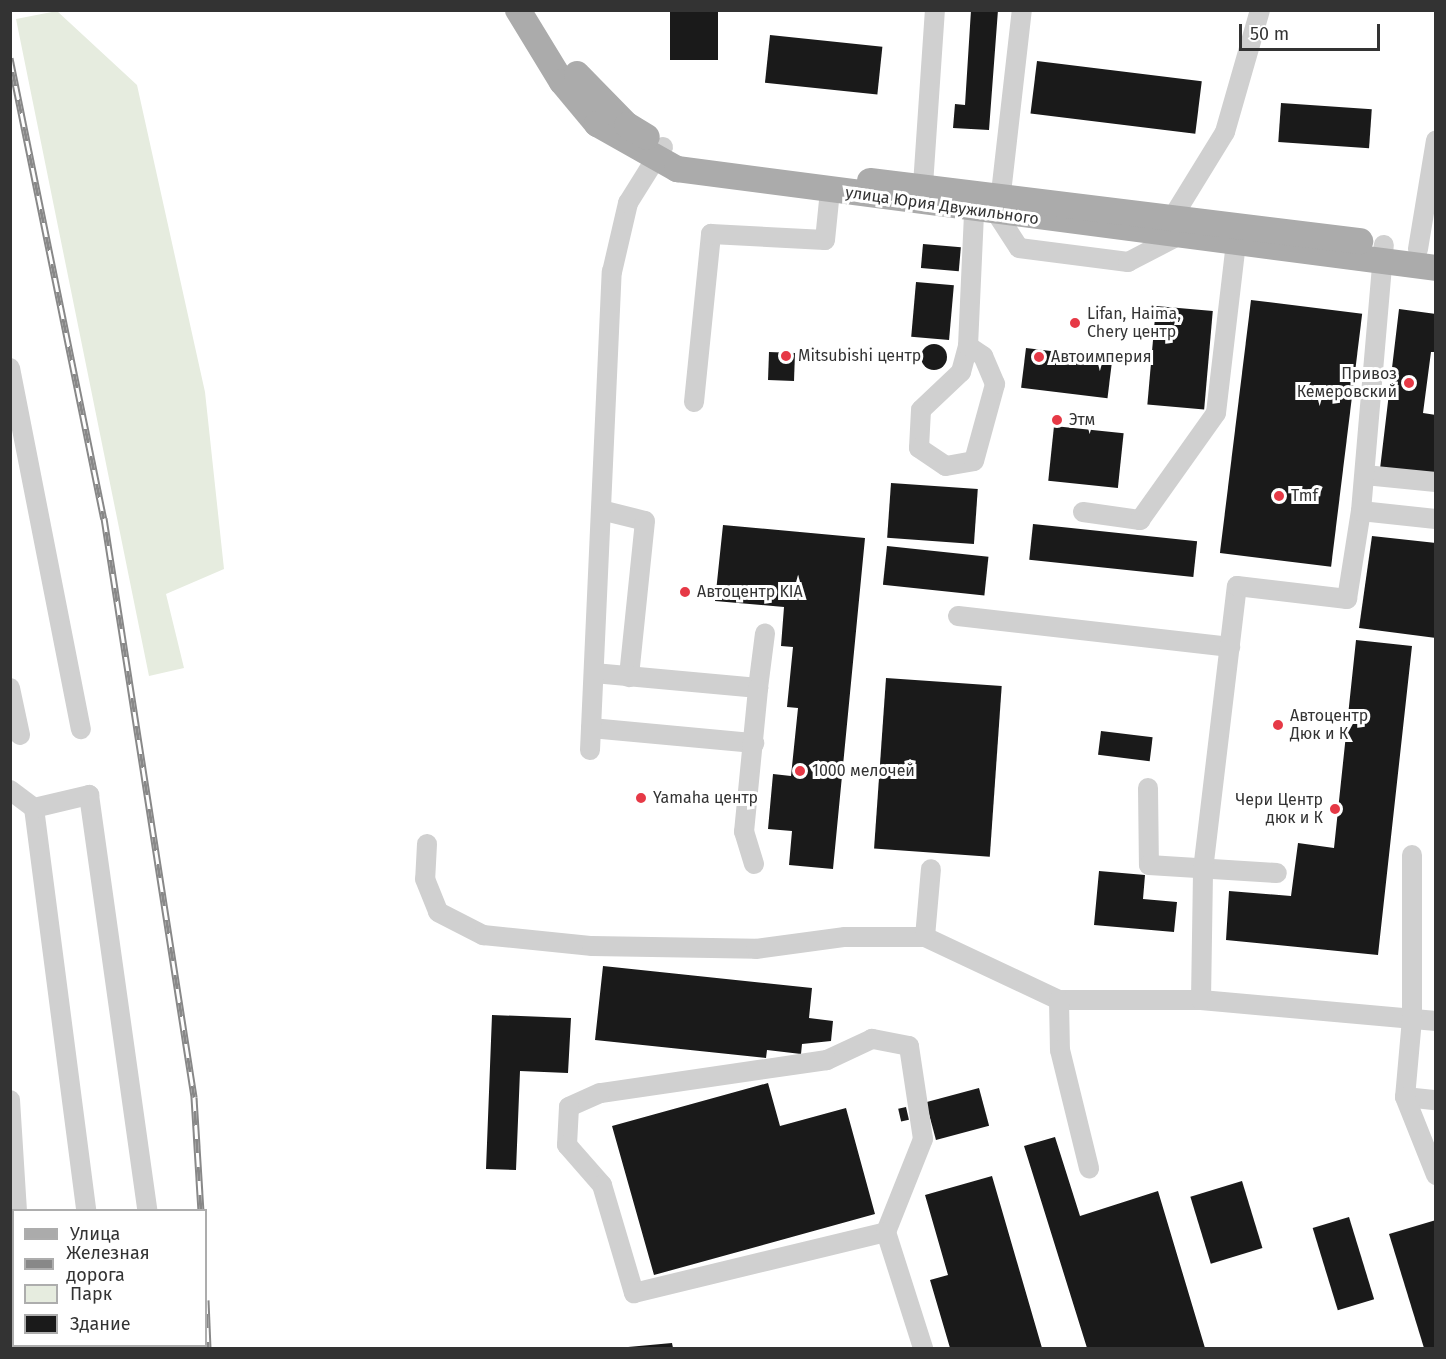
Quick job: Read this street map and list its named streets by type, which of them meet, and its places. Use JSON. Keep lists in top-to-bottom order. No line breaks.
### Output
{"streets":{"main road":["улица Юрия Двужильного"]},"places":["Lifan, Haima, Chery центр","Mitsubishi центр","Автоимперия","Привоз Кемеровский","Этм","Tmf","Автоцентр KIA","Автоцентр Дюк и К","1000 мелочей","Yamaha центр","Чери Центр дюк и К"],"legend":["Улица","Железная дорога","Парк","Здание"],"scale_bar":"50 m"}
